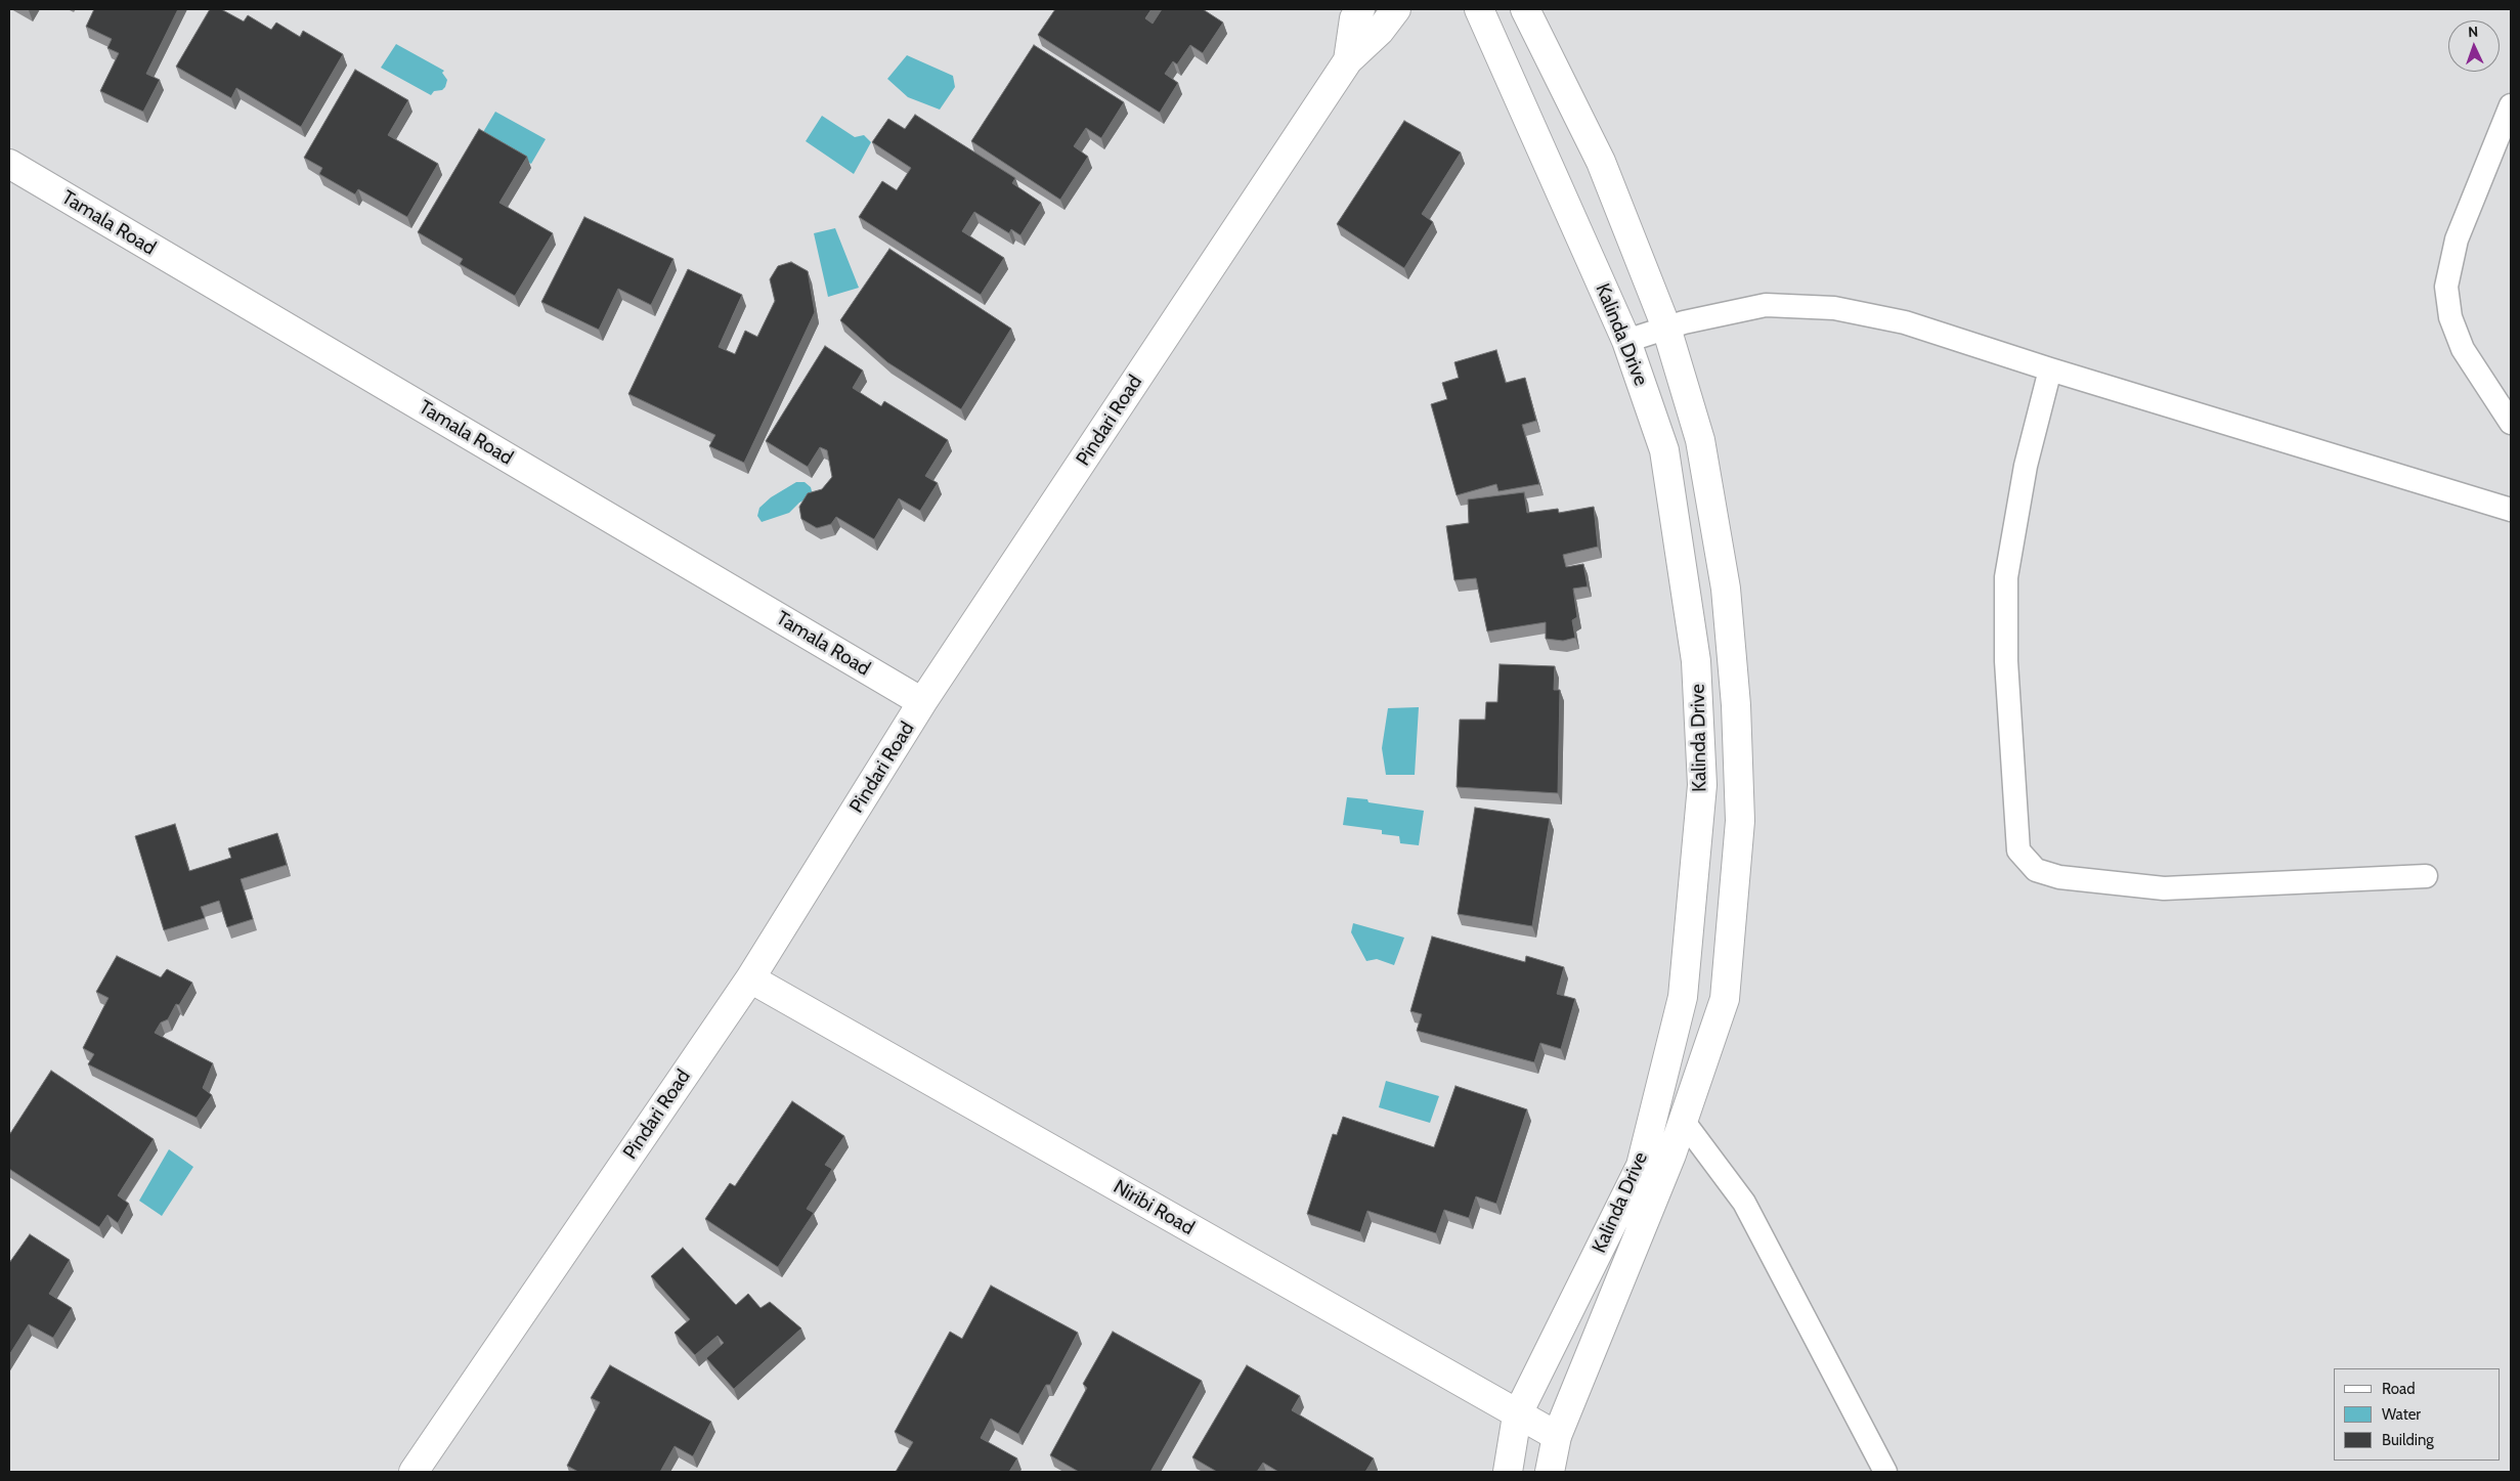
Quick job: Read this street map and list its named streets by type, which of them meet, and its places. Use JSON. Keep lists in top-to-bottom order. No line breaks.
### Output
{"streets":{"street":["Tamala Road","Kalinda Drive","Pindari Road","Niribi Road"]},"crossings":[["Tamala Road","Pindari Road"],["Kalinda Drive","Niribi Road"],["Pindari Road","Niribi Road"]],"legend":["Road","Water","Building"],"north":"top"}
